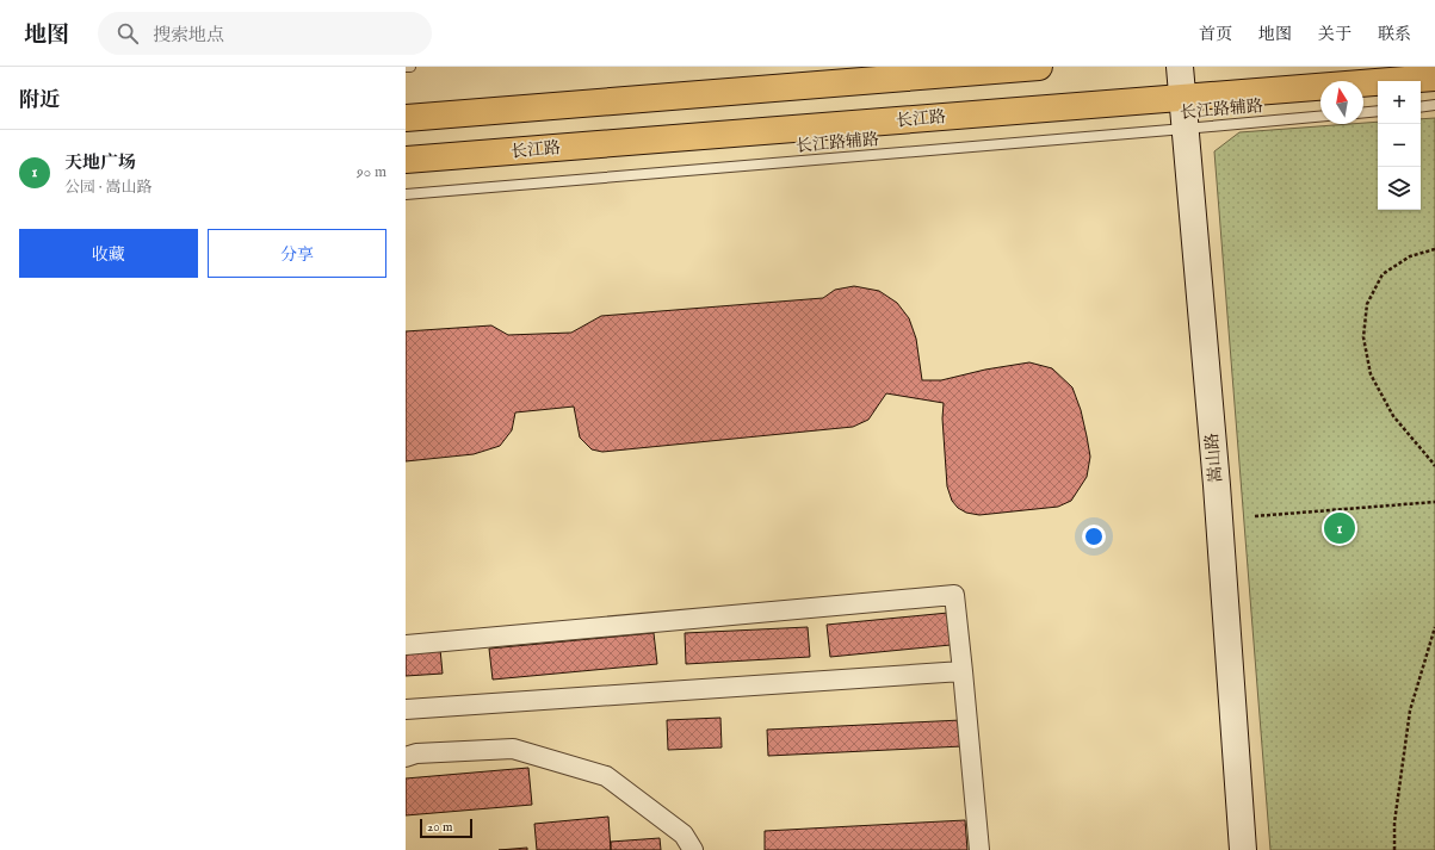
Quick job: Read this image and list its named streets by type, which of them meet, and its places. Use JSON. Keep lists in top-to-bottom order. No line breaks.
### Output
{"streets":{"main road":["长江路"],"street":["嵩山路"],"lane":["长江路辅路"]},"crossings":[["长江路辅路","嵩山路"],["长江路","嵩山路"]],"scale_bar":"20 m","north":"top","page":{"header":"地图","search":"搜索地点","nav":["首页","地图","关于","联系"],"heading":"附近","map_buttons":["+","−"],"list":[{"mark":"1","name":"天地广场","note":"公园 · 嵩山路","value":"90 m"}],"buttons":["收藏","分享"],"pins":"1","scale":"20 m"}}
